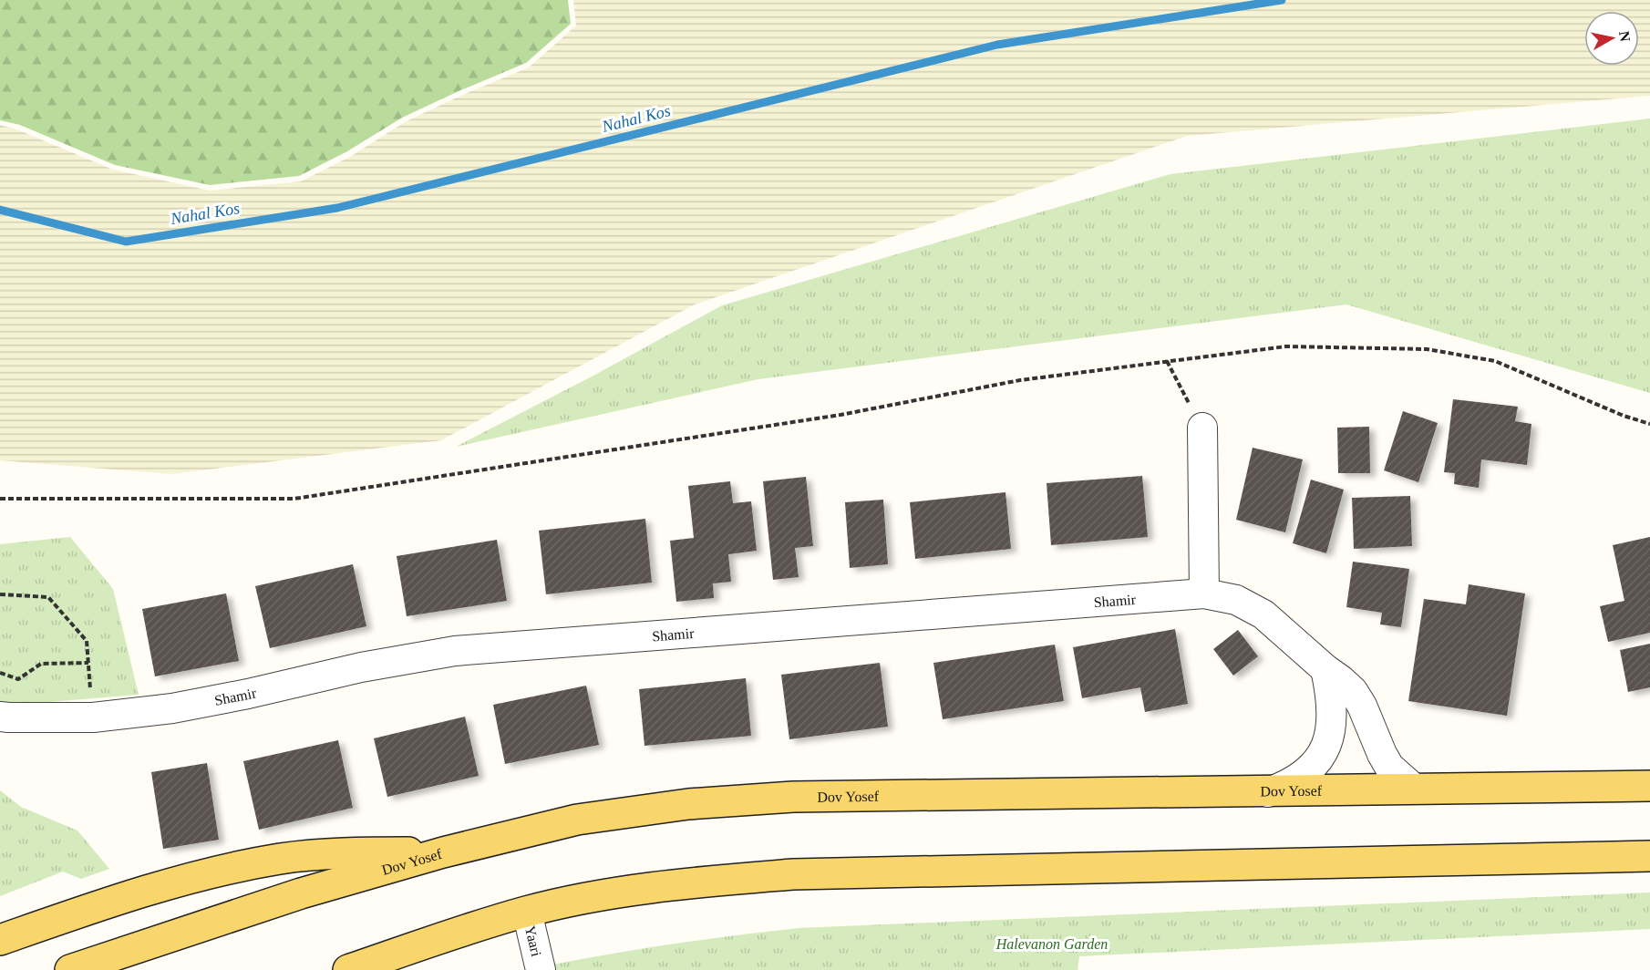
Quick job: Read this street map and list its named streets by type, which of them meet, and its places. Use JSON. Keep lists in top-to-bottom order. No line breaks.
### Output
{"streets":{"main road":["Dov Yosef"],"street":["Shamir","Yaari"]},"crossings":[["Shamir","Dov Yosef"]],"water":["Nahal Kos"],"parks":["Halevanon Garden"],"north":"right"}
